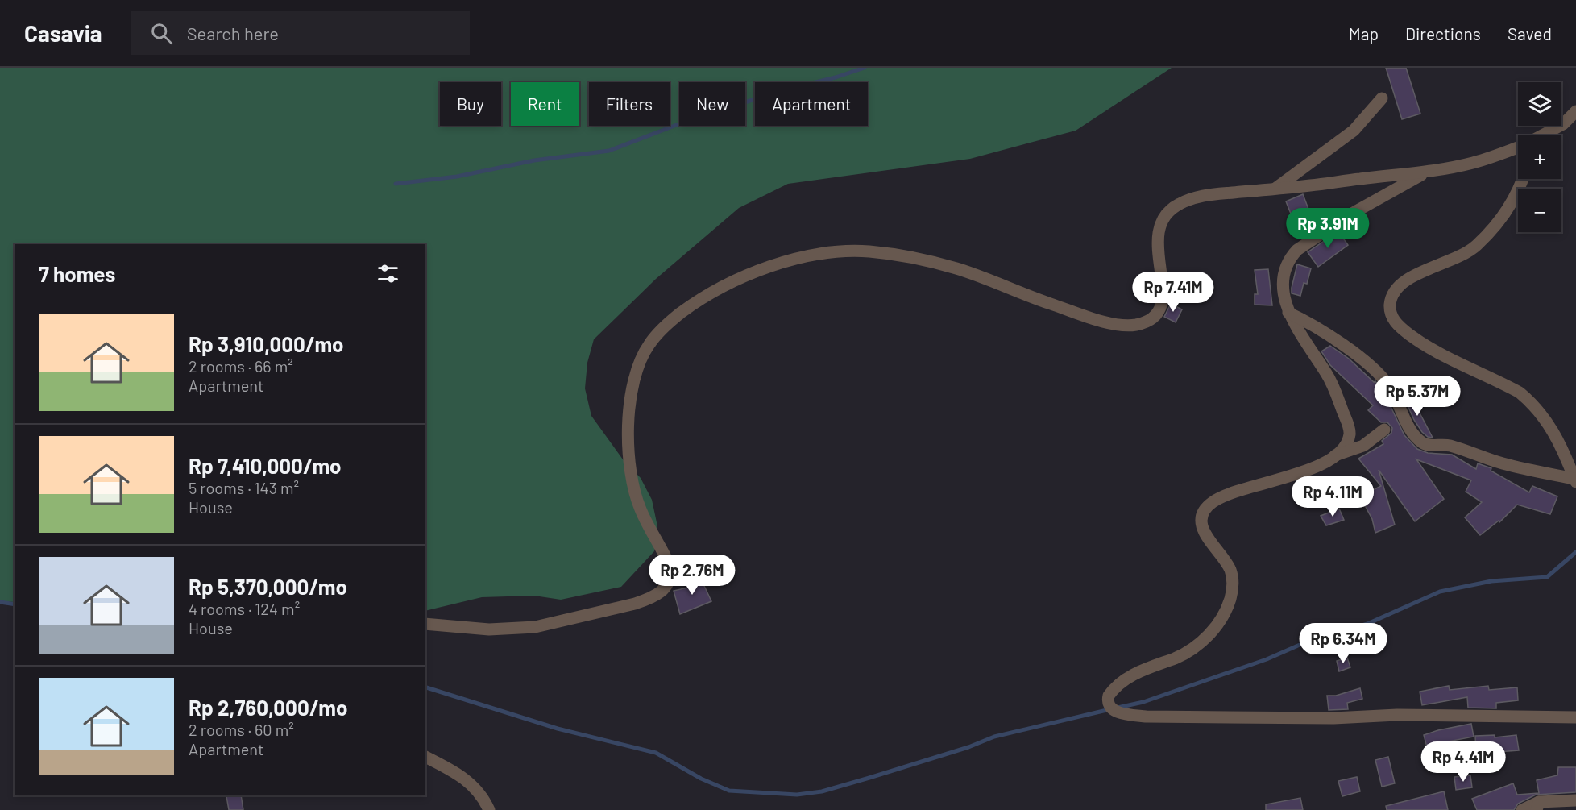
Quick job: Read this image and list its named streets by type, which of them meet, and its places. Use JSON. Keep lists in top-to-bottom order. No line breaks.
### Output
{"page":{"header":"Casavia","search":"Search here","nav":["Map","Directions","Saved"],"map_buttons":["+","−"],"chip":["Buy","Rent","Filters","New","Apartment"],"price":["Rp 3.91M","Rp 7.41M","Rp 5.37M","Rp 4.11M","Rp 2.76M","Rp 6.34M","Rp 4.41M"],"heading":"7 homes","list":[{"name":"Rp 3,910,000/mo","note":"2 rooms · 66 m² · Apartment"},{"name":"Rp 7,410,000/mo","note":"5 rooms · 143 m² · House"},{"name":"Rp 5,370,000/mo","note":"4 rooms · 124 m² · House"},{"name":"Rp 2,760,000/mo","note":"2 rooms · 60 m² · Apartment"}]}}
